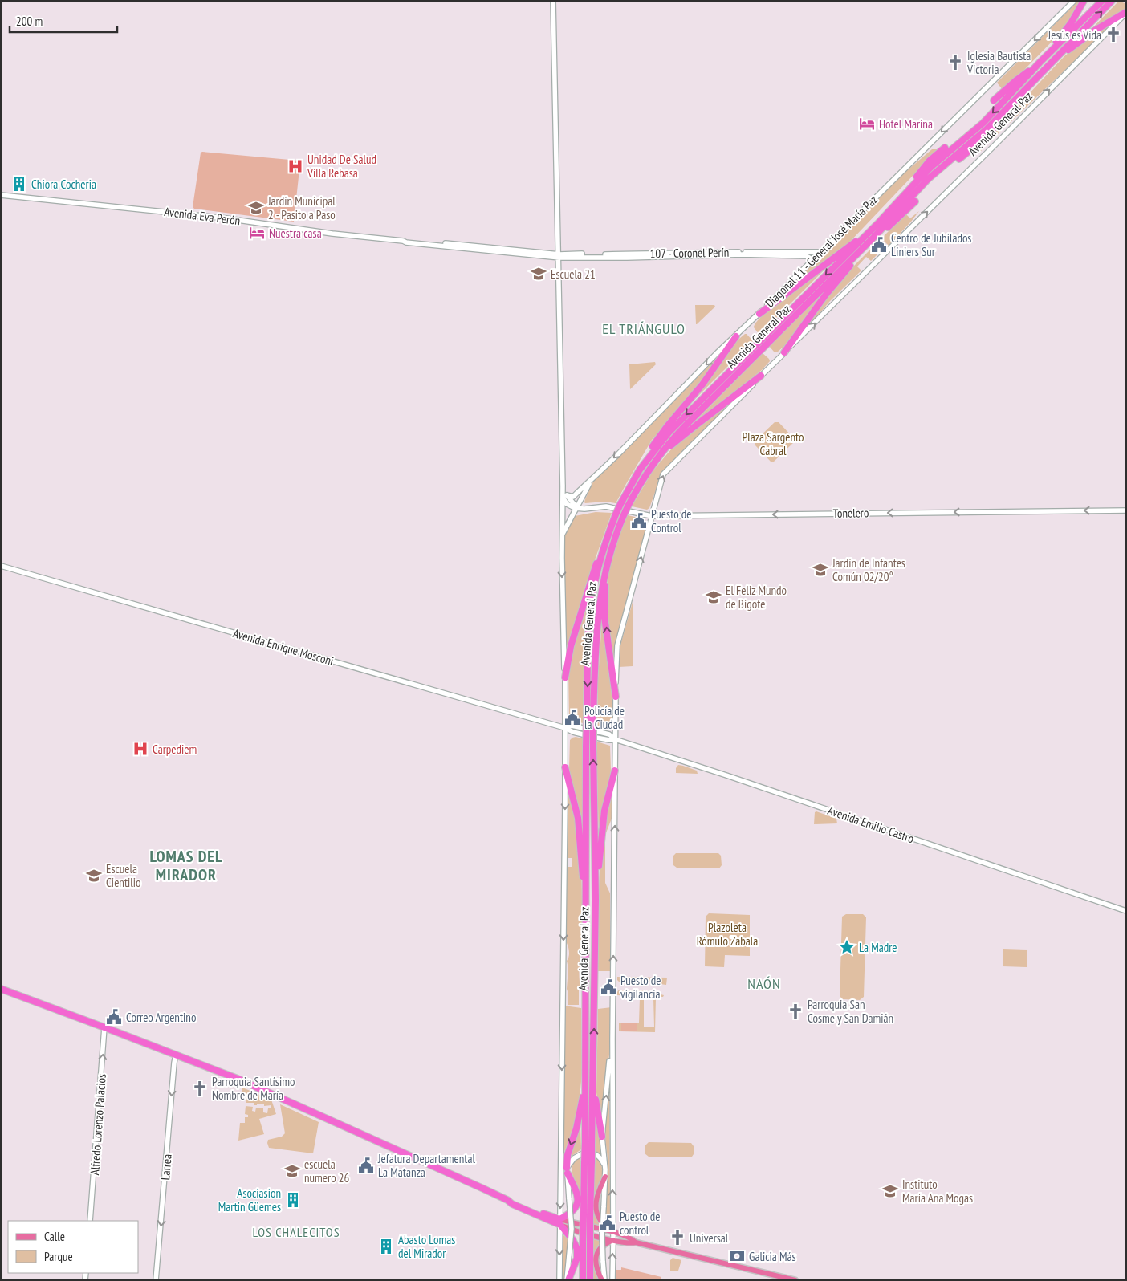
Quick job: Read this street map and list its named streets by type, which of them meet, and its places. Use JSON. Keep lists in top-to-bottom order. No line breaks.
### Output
{"streets":{"highway":["Avenida General Paz"],"street":["Avenida Eva Perón","Diagonal 11 - General José María Paz","107 - Coronel Perín","Tonelero","Avenida Enrique Mosconi","Avenida Emilio Castro","Alfredo Lorenzo Palacios","Larrea"]},"crossings":[["Avenida General Paz","Tonelero"],["Avenida General Paz","Avenida Enrique Mosconi"],["Avenida General Paz","Avenida Emilio Castro"],["Avenida Eva Perón","107 - Coronel Perín"],["Diagonal 11 - General José María Paz","107 - Coronel Perín"]],"one_way":["Diagonal 11 - General José María Paz","Tonelero","Alfredo Lorenzo Palacios","Larrea"],"districts":["EL TRIÁNGULO","LOMAS DEL MIRADOR","NAÓN","LOS CHALECITOS"],"parks":["Plaza Sargento Cabral","Plazoleta Rómulo Zabala"],"places":{"church":["Jesús es Vida","Iglesia Bautista Victoria","Parroquia San Cosme y San Damián","Parroquia Santísimo Nombre de María","Universal"],"hotel":["Hotel Marina","Nuestra casa"],"hospital":["Unidad De Salud Villa Rebasa","Carpediem"],"building":["Chiora Cocheria","Asociasion Martin Güemes","Abasto Lomas del Mirador"],"school or university":["Jardín Municipal 2 - Pasito a Paso","Escuela 21","Jardín de Infantes Común 02/20°","El Feliz Mundo de Bigote","Escuela Cientilio","escuela numero 26","Instituto María Ana Mogas"],"public building":["Centro de Jubilados Liniers Sur","Puesto de Control","Policía de la Ciudad","Puesto de vigilancia","Correo Argentino","Jefatura Departamental La Matanza","Puesto de control"],"place":["La Madre"],"bank":["Galicia Más"]},"legend":["Calle","Parque"],"scale_bar":"200 m"}
